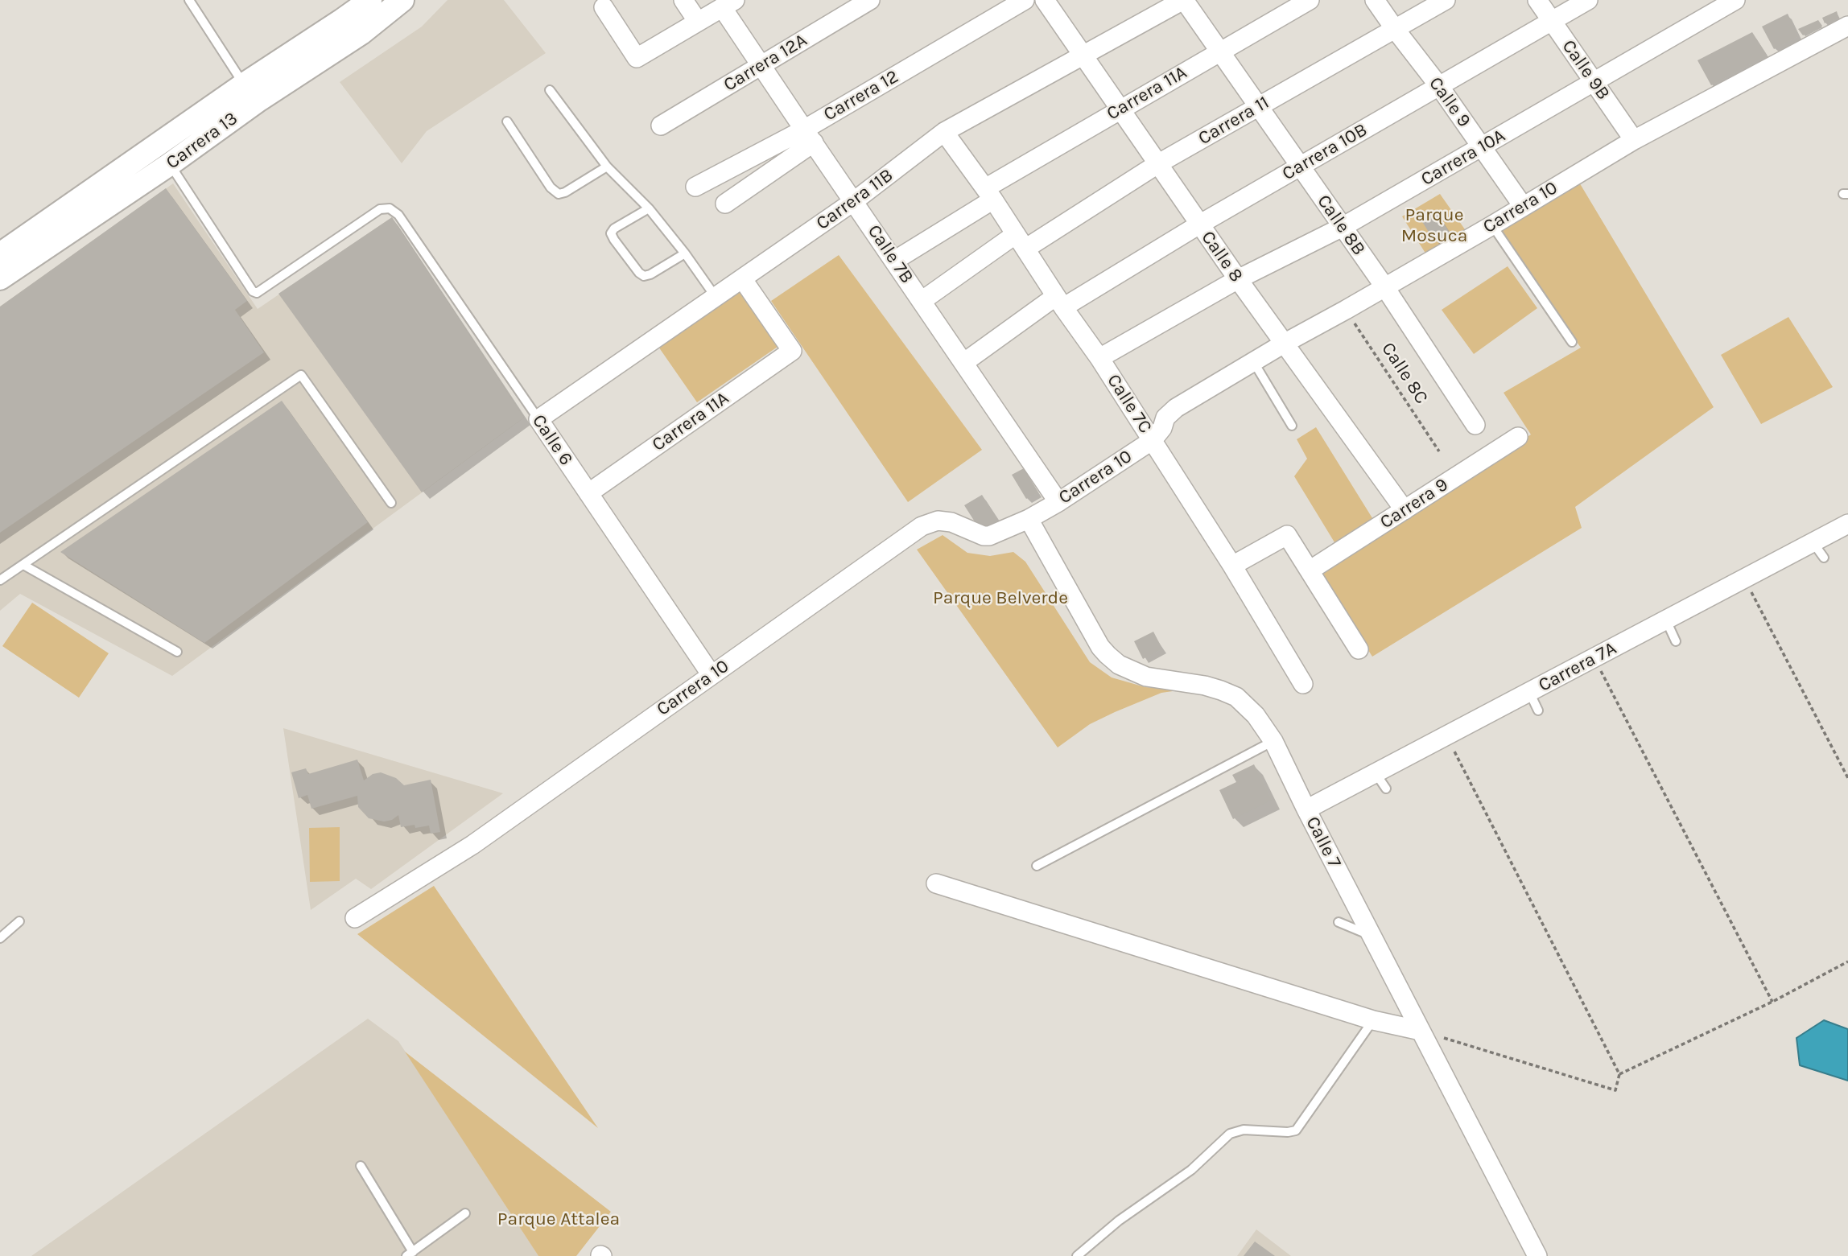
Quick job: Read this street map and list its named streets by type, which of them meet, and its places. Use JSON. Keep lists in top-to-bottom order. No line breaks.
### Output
{"streets":{"street":["Carrera 12A","Calle 9B","Carrera 11A","Carrera 12","Calle 9","Carrera 11","Carrera 13","Carrera 10B","Carrera 10A","Carrera 11B","Carrera 10","Calle 8B","Calle 7B","Calle 8","Calle 7C","Calle 6","Carrera 9","Carrera 7A","Calle 7"],"path":["Calle 8C"]},"crossings":[["Carrera 12A","Calle 7B"],["Calle 9B","Carrera 10B"],["Calle 9B","Carrera 10A"],["Calle 9B","Carrera 10"],["Carrera 11A","Carrera 11B"],["Carrera 11A","Calle 8B"],["Carrera 11A","Calle 7B"],["Carrera 11A","Calle 8"],["Carrera 11A","Calle 7C"],["Carrera 11A","Calle 6"],["Carrera 12","Calle 7B"],["Calle 9","Carrera 11"],["Calle 9","Carrera 10B"],["Calle 9","Carrera 10A"],["Calle 9","Carrera 10"],["Carrera 11","Calle 8B"],["Carrera 11","Calle 7B"],["Carrera 11","Calle 8"],["Carrera 11","Calle 7C"],["Carrera 13","Calle 6"],["Carrera 10B","Calle 8B"],["Carrera 10B","Calle 7B"],["Carrera 10B","Calle 8"],["Carrera 10B","Calle 7C"],["Carrera 10A","Calle 8B"],["Carrera 10A","Calle 8"],["Carrera 10A","Calle 7C"],["Carrera 11B","Calle 8B"],["Carrera 11B","Calle 7B"],["Carrera 11B","Calle 8"],["Carrera 11B","Calle 7C"],["Carrera 11B","Calle 6"],["Carrera 10","Calle 8B"],["Carrera 10","Calle 7B"],["Carrera 10","Calle 8"],["Carrera 10","Calle 8C"],["Carrera 10","Calle 7C"],["Carrera 10","Calle 6"],["Carrera 10","Calle 7"],["Calle 8","Carrera 9"],["Carrera 7A","Calle 7"]],"parks":["Parque Mosuca","Parque Belverde","Parque Attalea"]}
